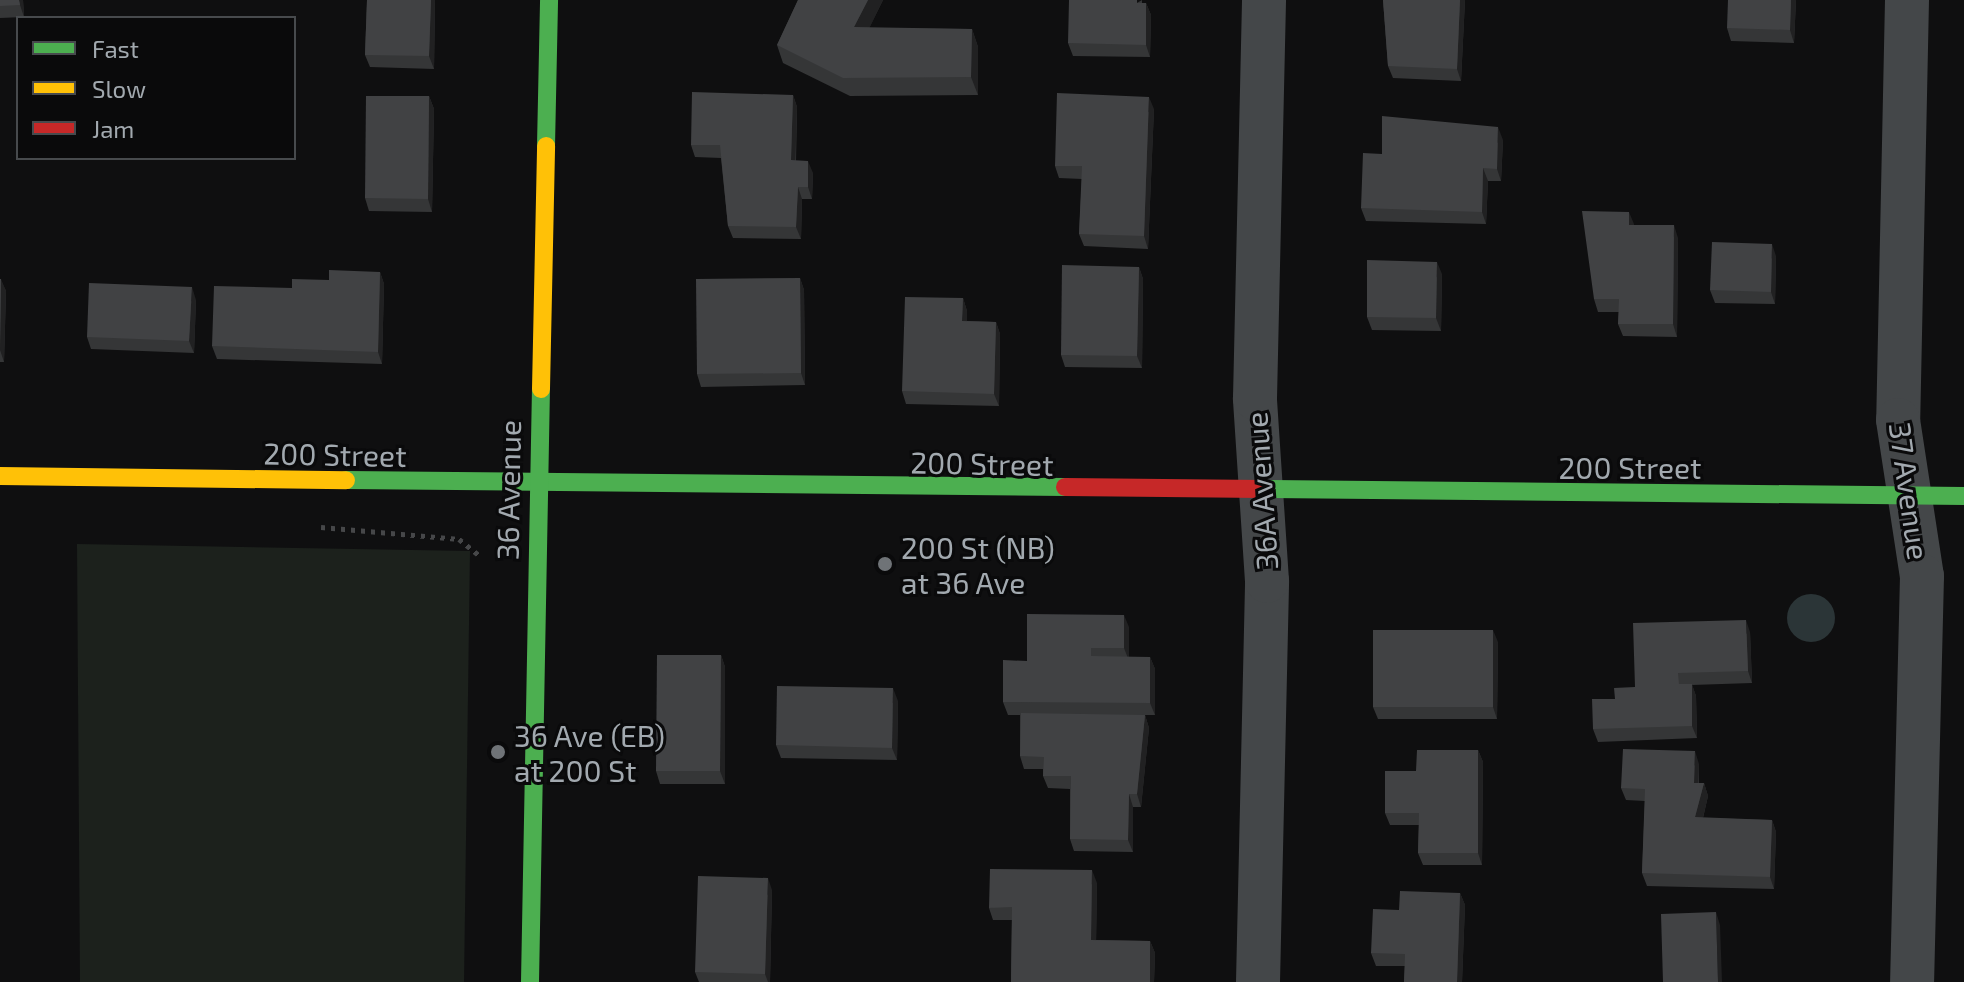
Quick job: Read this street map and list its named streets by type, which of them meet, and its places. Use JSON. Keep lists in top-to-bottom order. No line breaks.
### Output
{"streets":{"main road":["200 Street","36 Avenue"],"street":["36A Avenue","37 Avenue"]},"crossings":[["200 Street","36 Avenue"],["200 Street","36A Avenue"],["200 Street","37 Avenue"]],"places":["200 St (NB) at 36 Ave","36 Ave (EB) at 200 St"],"legend":["Fast","Slow","Jam"]}
